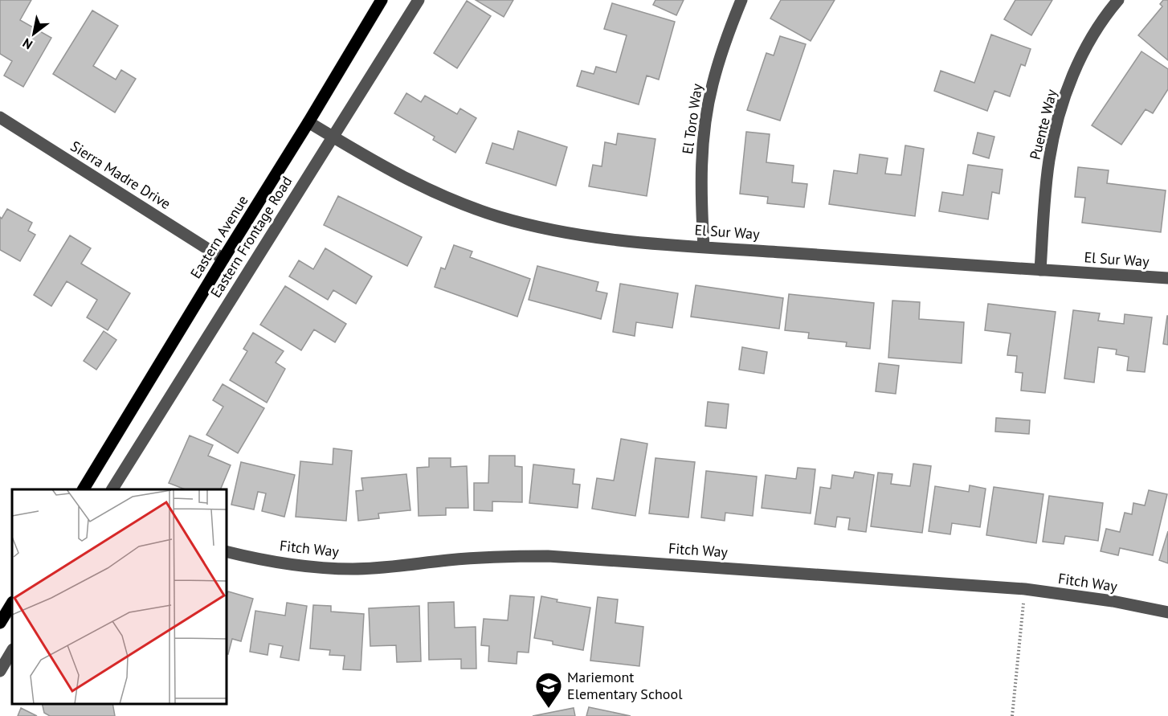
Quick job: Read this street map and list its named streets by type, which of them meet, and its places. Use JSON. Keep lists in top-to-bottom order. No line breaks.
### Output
{"streets":{"main road":["Eastern Avenue"],"street":["El Toro Way","Puente Way","Sierra Madre Drive","El Sur Way","Eastern Frontage Road","Fitch Way"]},"crossings":[["El Toro Way","El Sur Way"],["Puente Way","El Sur Way"],["Sierra Madre Drive","Eastern Avenue"],["El Sur Way","Eastern Avenue"],["El Sur Way","Eastern Frontage Road"]],"places":{"school or university":["Mariemont Elementary School"]},"north":"bottom left"}
